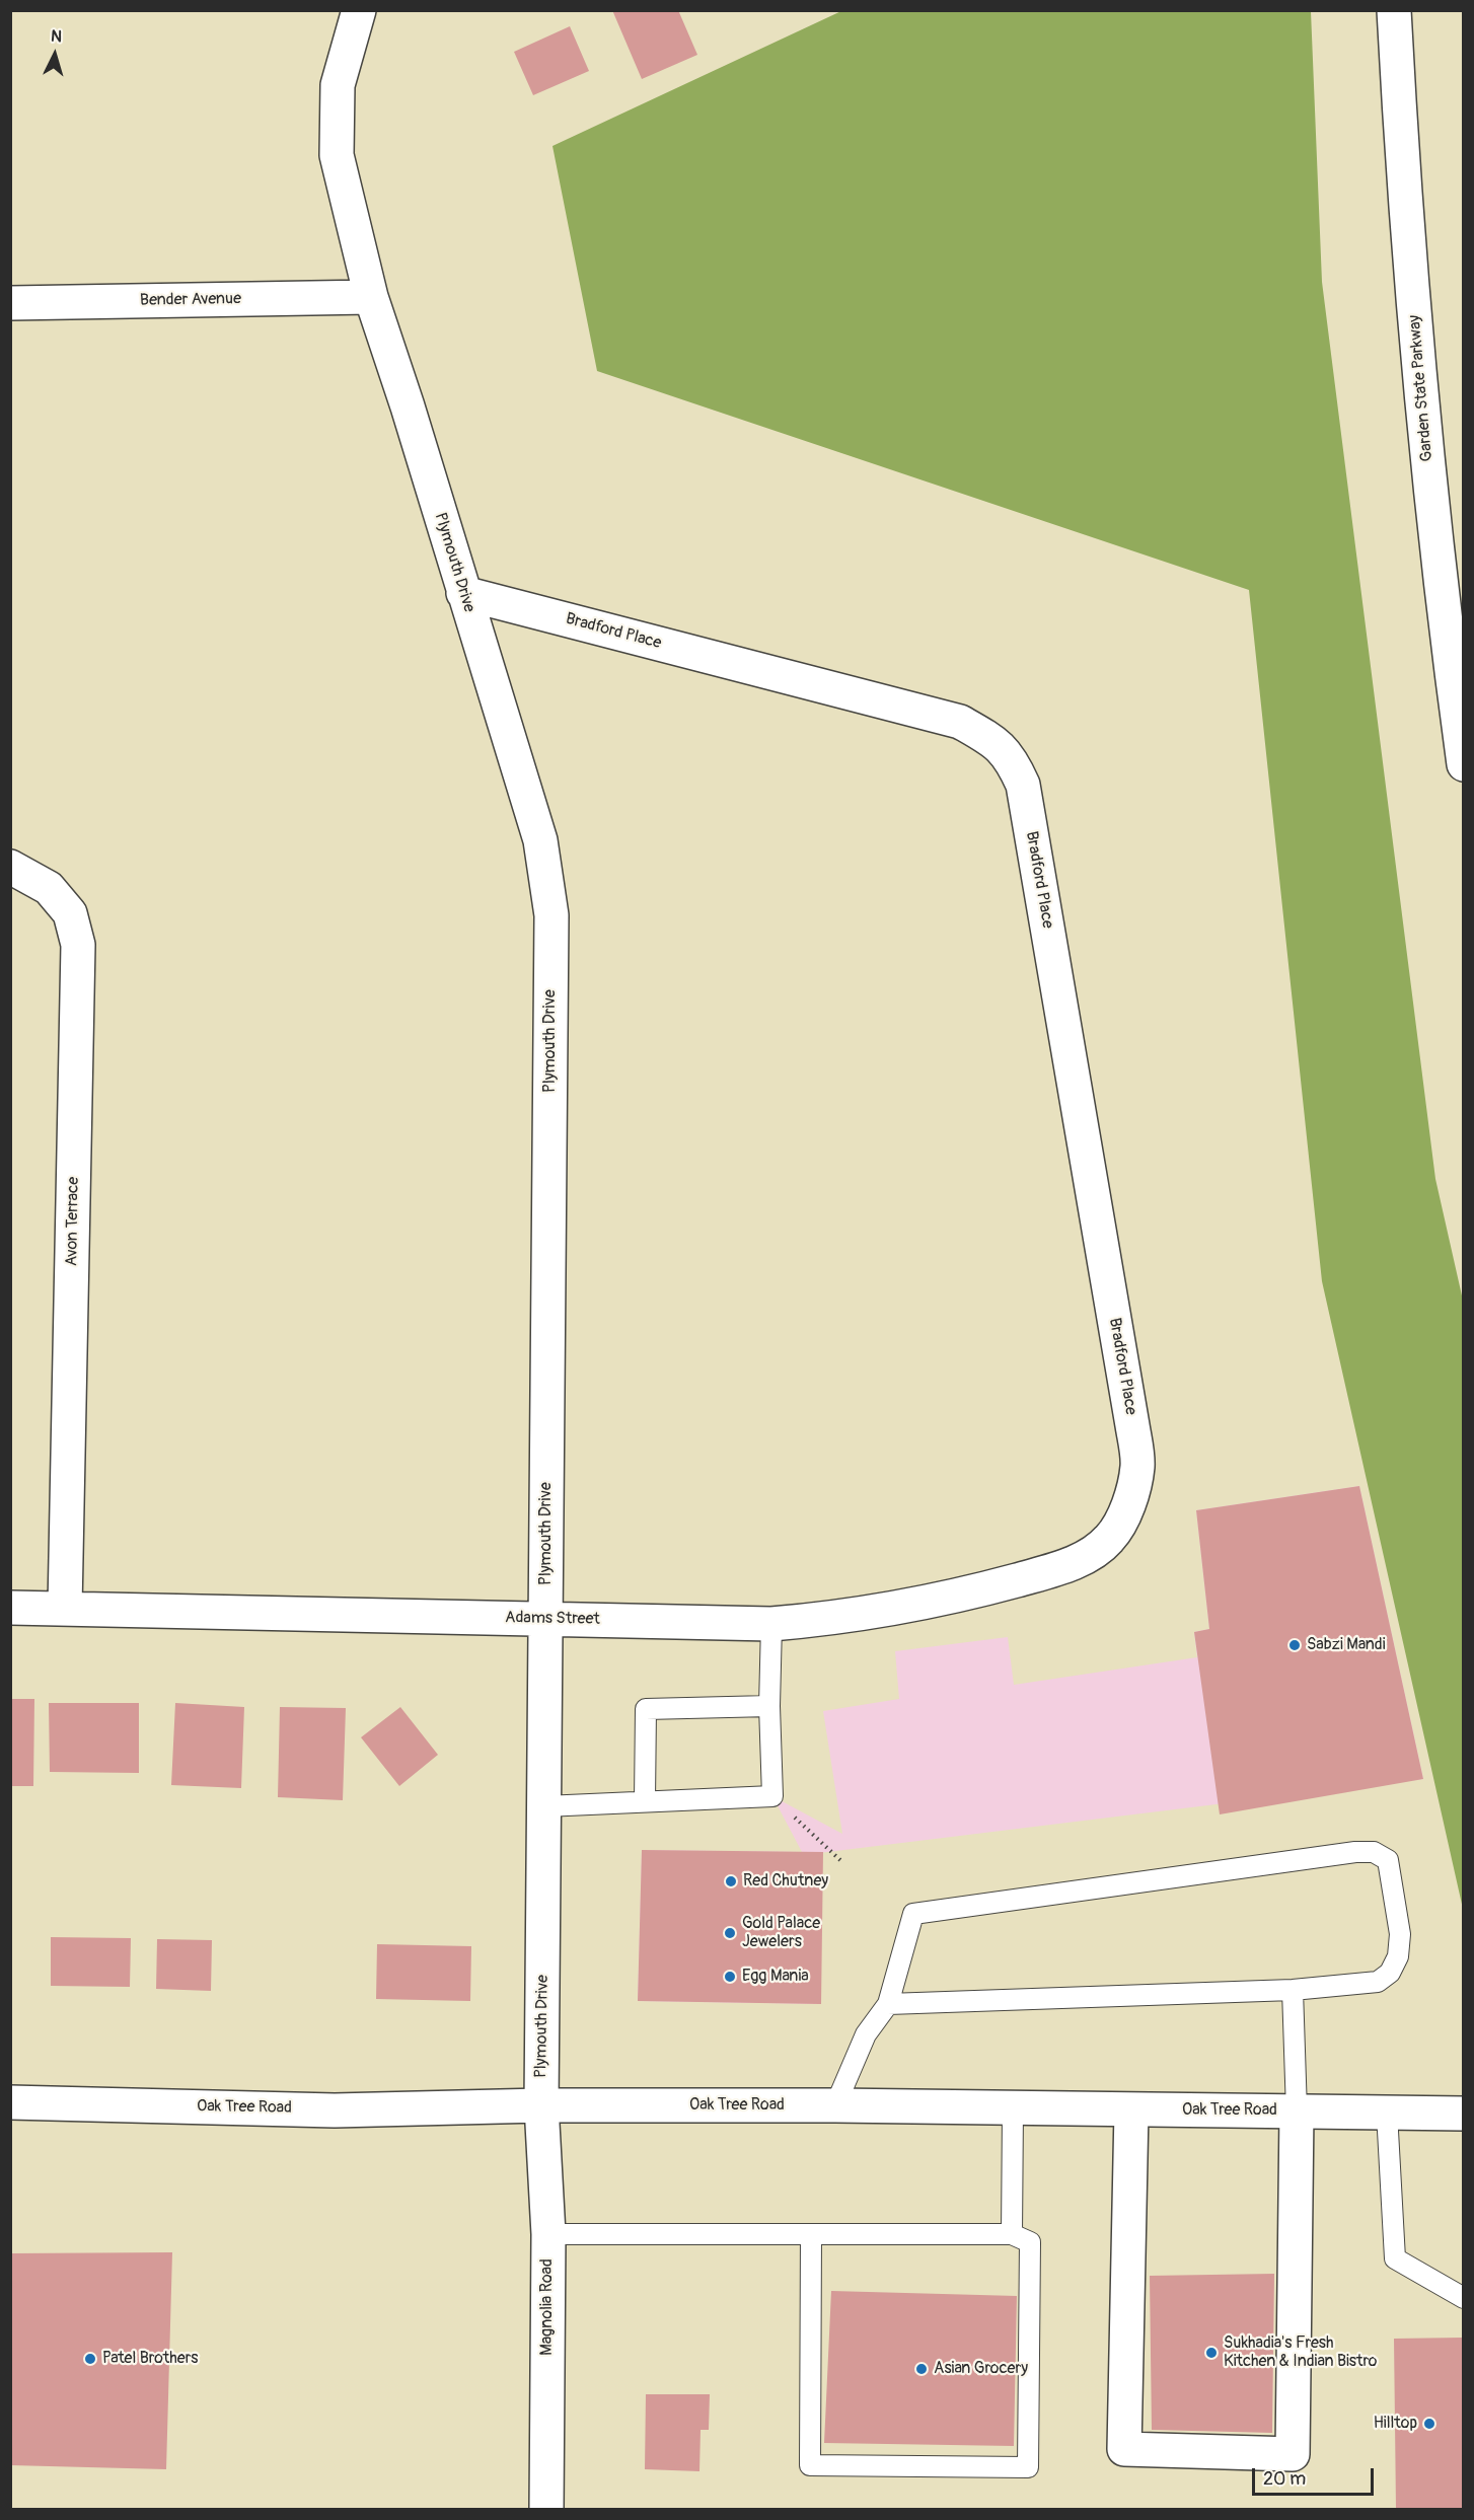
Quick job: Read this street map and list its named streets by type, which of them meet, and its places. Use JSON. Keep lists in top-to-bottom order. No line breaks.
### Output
{"streets":{"main road":["Bender Avenue","Garden State Parkway","Plymouth Drive","Bradford Place","Avon Terrace","Adams Street","Oak Tree Road","Magnolia Road"]},"crossings":[["Bender Avenue","Plymouth Drive"],["Plymouth Drive","Bradford Place"],["Plymouth Drive","Adams Street"],["Plymouth Drive","Oak Tree Road"],["Plymouth Drive","Magnolia Road"],["Bradford Place","Adams Street"],["Avon Terrace","Adams Street"],["Oak Tree Road","Magnolia Road"]],"places":["Sabzi Mandi","Red Chutney","Gold Palace Jewelers","Egg Mania","Sukhadia's Fresh Kitchen & Indian Bistro","Patel Brothers","Asian Grocery","Hilltop"],"scale_bar":"20 m","north":"top"}
